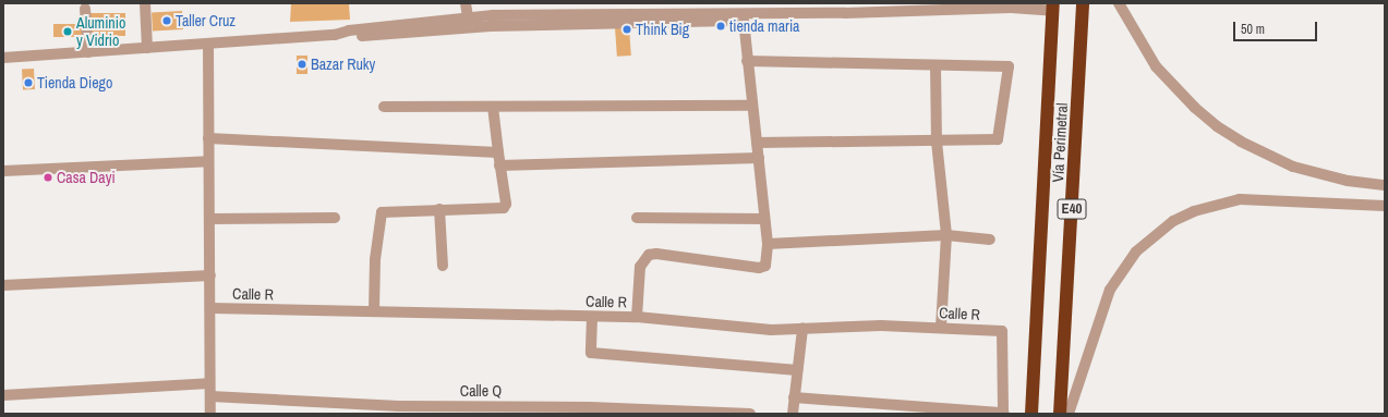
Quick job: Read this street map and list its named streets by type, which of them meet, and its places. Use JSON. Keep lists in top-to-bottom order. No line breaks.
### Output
{"streets":{"highway":["Vía Perimetral","E40"],"street":["Calle R","Calle Q"]},"places":["Taller Cruz","tienda maria","Think Big","Aluminio y Vidrio","Bazar Ruky","Tienda Diego","Casa Dayi"],"scale_bar":"50 m"}
